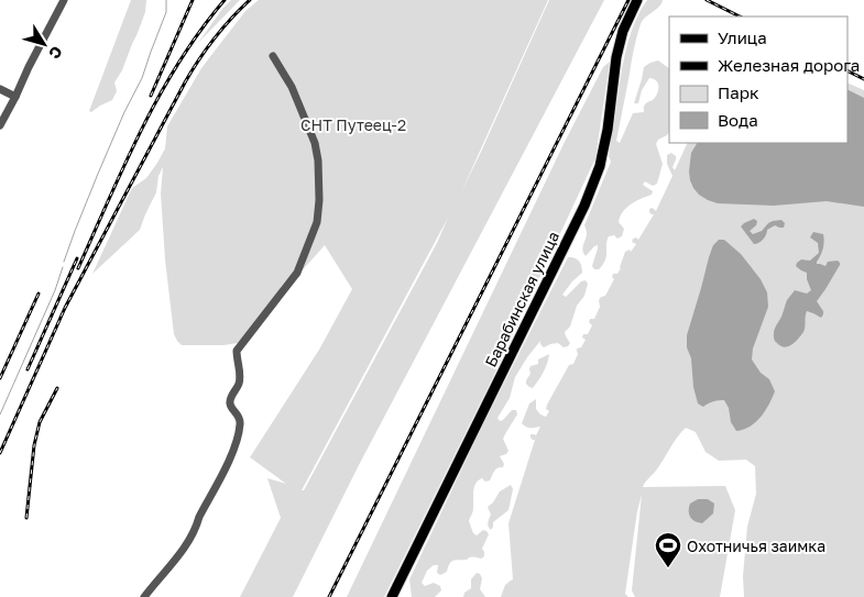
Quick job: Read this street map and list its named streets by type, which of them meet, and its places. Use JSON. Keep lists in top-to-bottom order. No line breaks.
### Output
{"streets":{"main road":["Барабинская улица"]},"parks":["СНТ Путеец-2"],"places":{"sports":["Охотничья заимка"]},"legend":["Улица","Железная дорога","Парк","Вода"],"north":"bottom right"}
